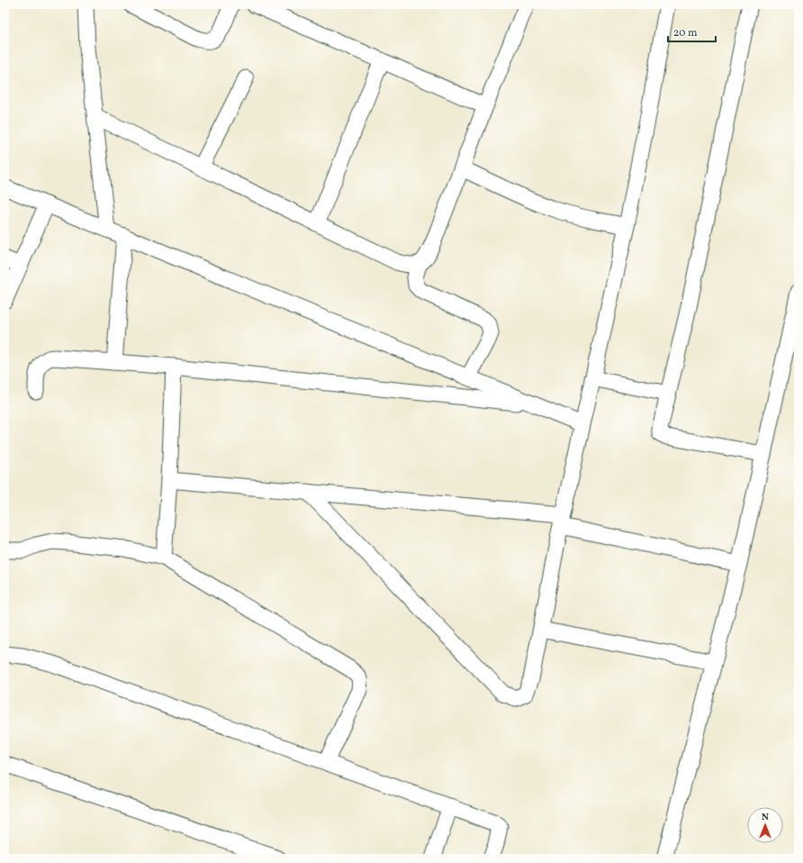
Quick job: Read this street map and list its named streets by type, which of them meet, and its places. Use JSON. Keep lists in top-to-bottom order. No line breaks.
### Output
{"scale_bar":"20 m","north":"top"}
